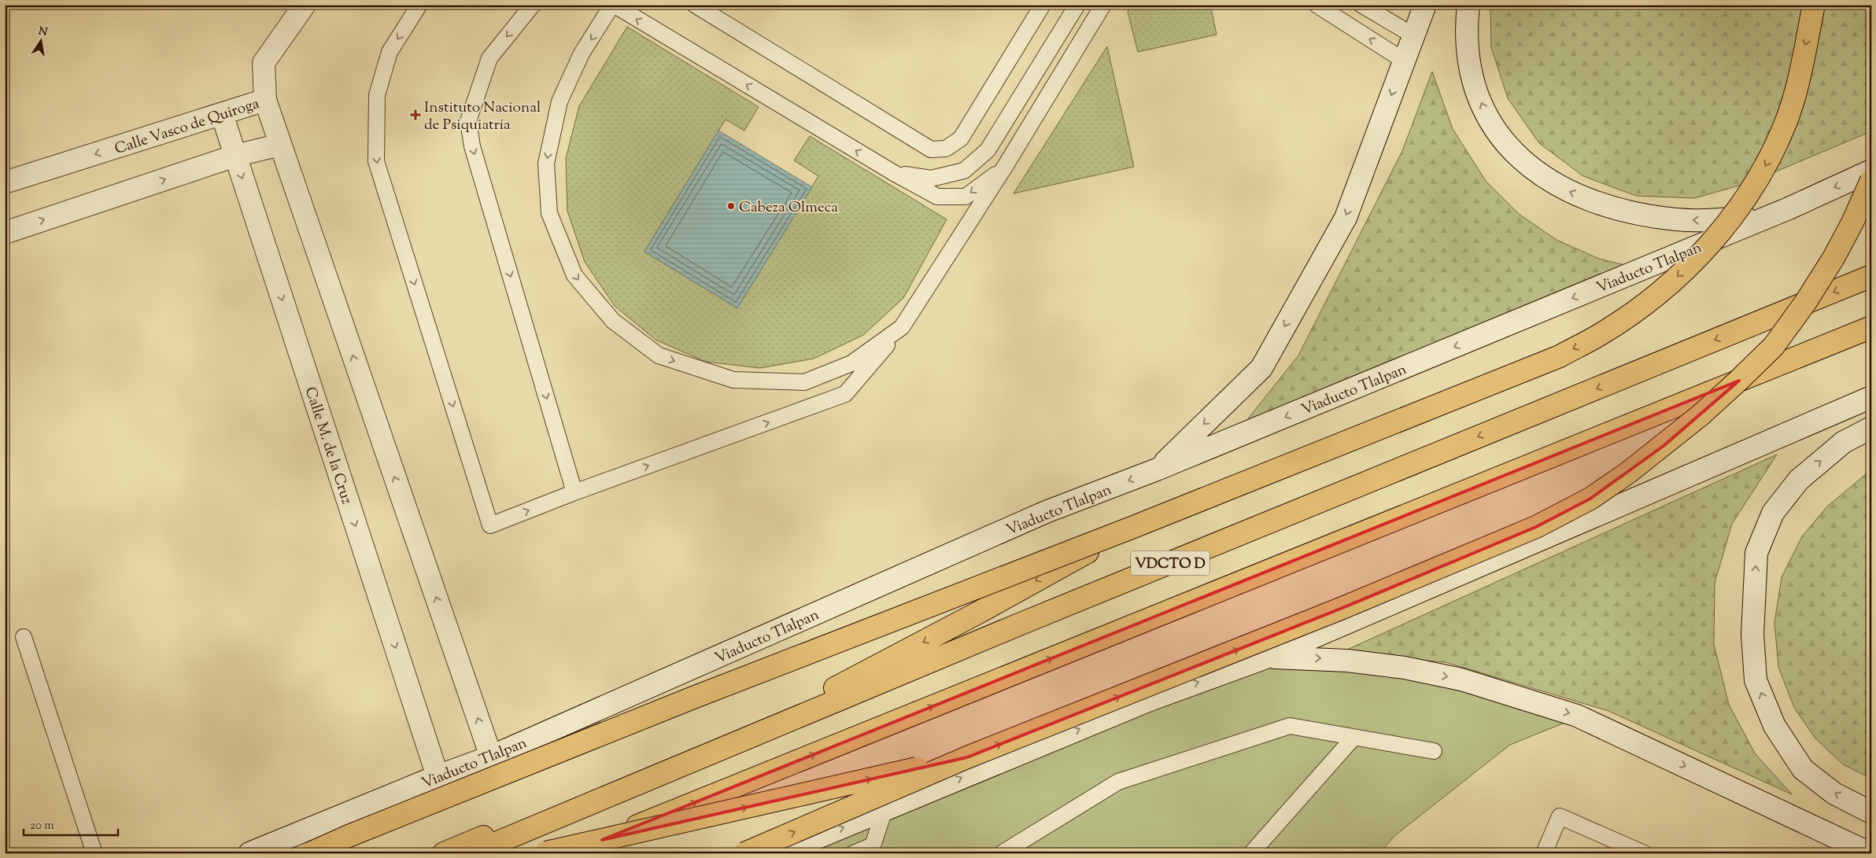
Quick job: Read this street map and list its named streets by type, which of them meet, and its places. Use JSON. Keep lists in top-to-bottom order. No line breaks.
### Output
{"streets":{"highway":["VDCTO D"],"main road":["Calle Vasco de Quiroga","Viaducto Tlalpan","Calle M. de la Cruz"]},"crossings":[["Calle Vasco de Quiroga","Calle M. de la Cruz"],["Viaducto Tlalpan","Calle M. de la Cruz"]],"one_way":["Viaducto Tlalpan"],"places":{"health":["Instituto Nacional de Psiquiatría"],"other":["Cabeza Olmeca"]},"scale_bar":"20 m","north":"top"}
